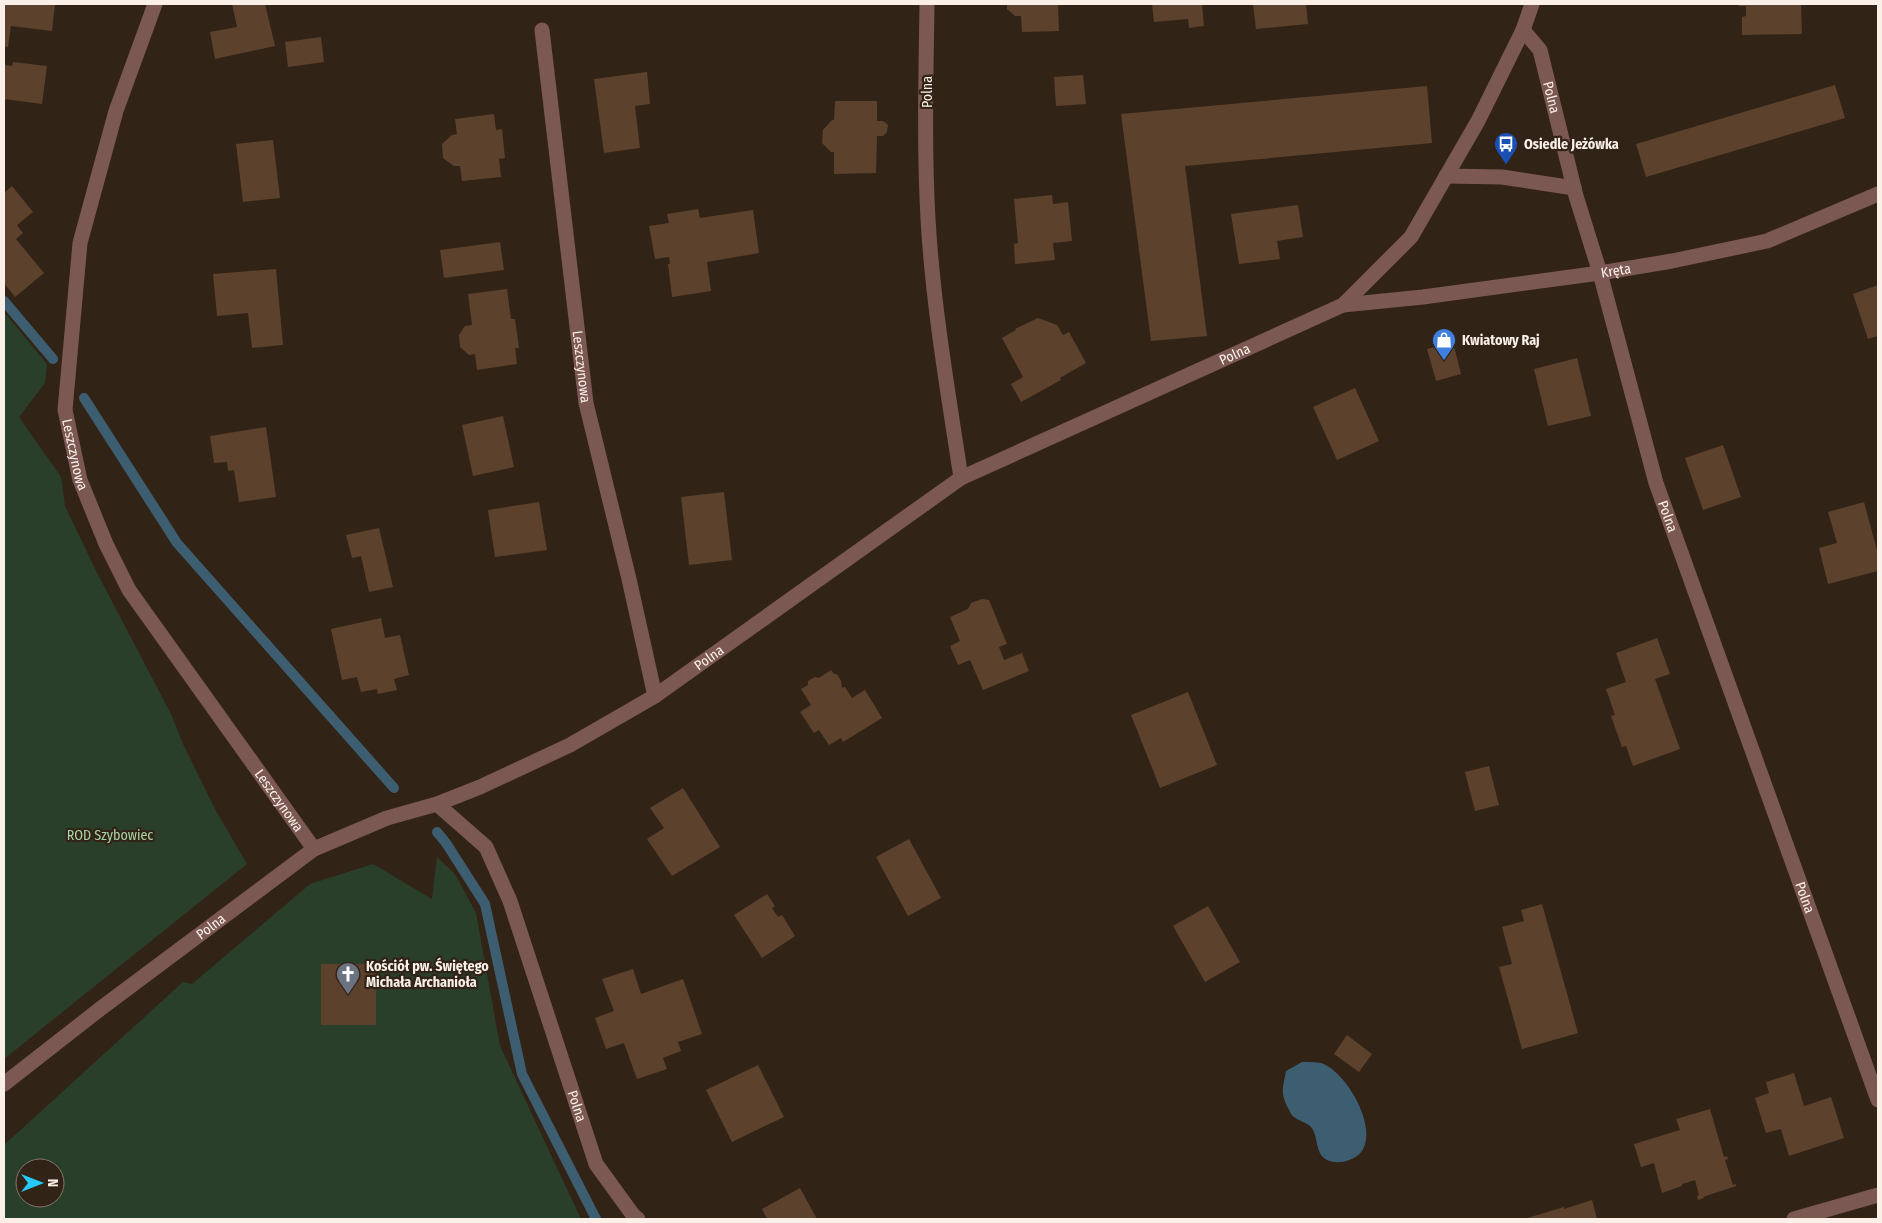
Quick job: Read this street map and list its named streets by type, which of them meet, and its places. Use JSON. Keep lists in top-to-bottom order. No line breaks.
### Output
{"streets":{"street":["Polna","Kręta","Leszczynowa"]},"crossings":[["Polna","Kręta"],["Polna","Leszczynowa"]],"parks":["ROD Szybowiec"],"places":{"bus stop":["Osiedle Jeżówka"],"shop":["Kwiatowy Raj"],"church":["Kościół pw. Świętego Michała Archanioła"]},"north":"right"}
